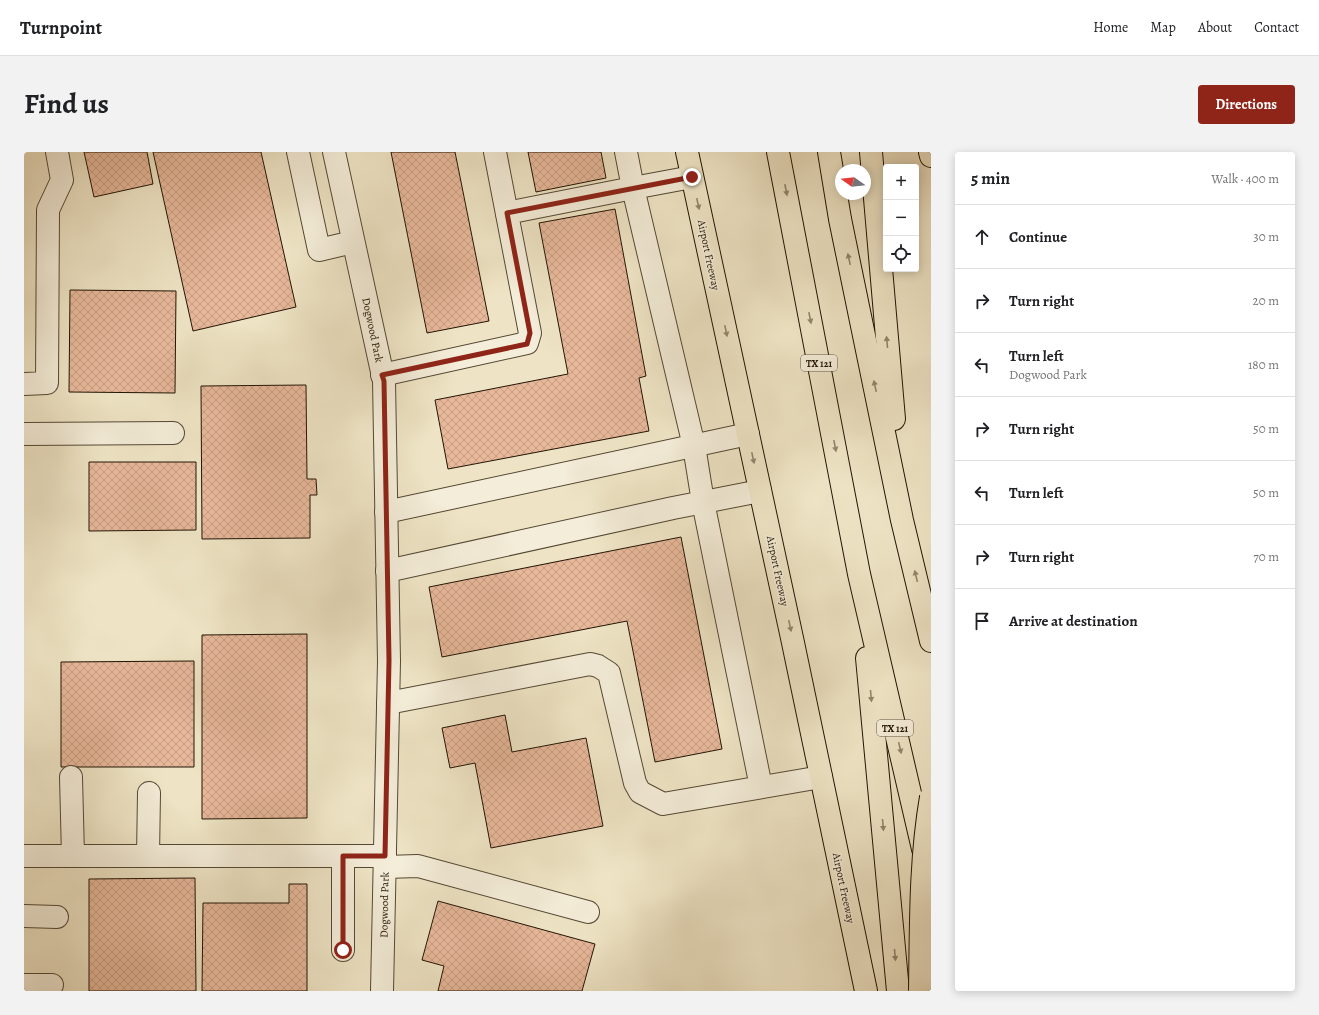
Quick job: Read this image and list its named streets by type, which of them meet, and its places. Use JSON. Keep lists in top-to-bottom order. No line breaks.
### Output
{"streets":{"main road":["Airport Freeway","TX 121"],"street":["Dogwood Park"]},"north":"left","page":{"header":"Turnpoint","nav":["Home","Map","About","Contact"],"title":"Find us","buttons":"Directions","heading":["5 min","Walk · 400 m"],"map_buttons":["+","−"],"list":[["Continue","30 m"],["Turn right","20 m"],["Turn left","Dogwood Park","180 m"],["Turn right","50 m"],["Turn left","50 m"],["Turn right","70 m"],"Arrive at destination"]}}
